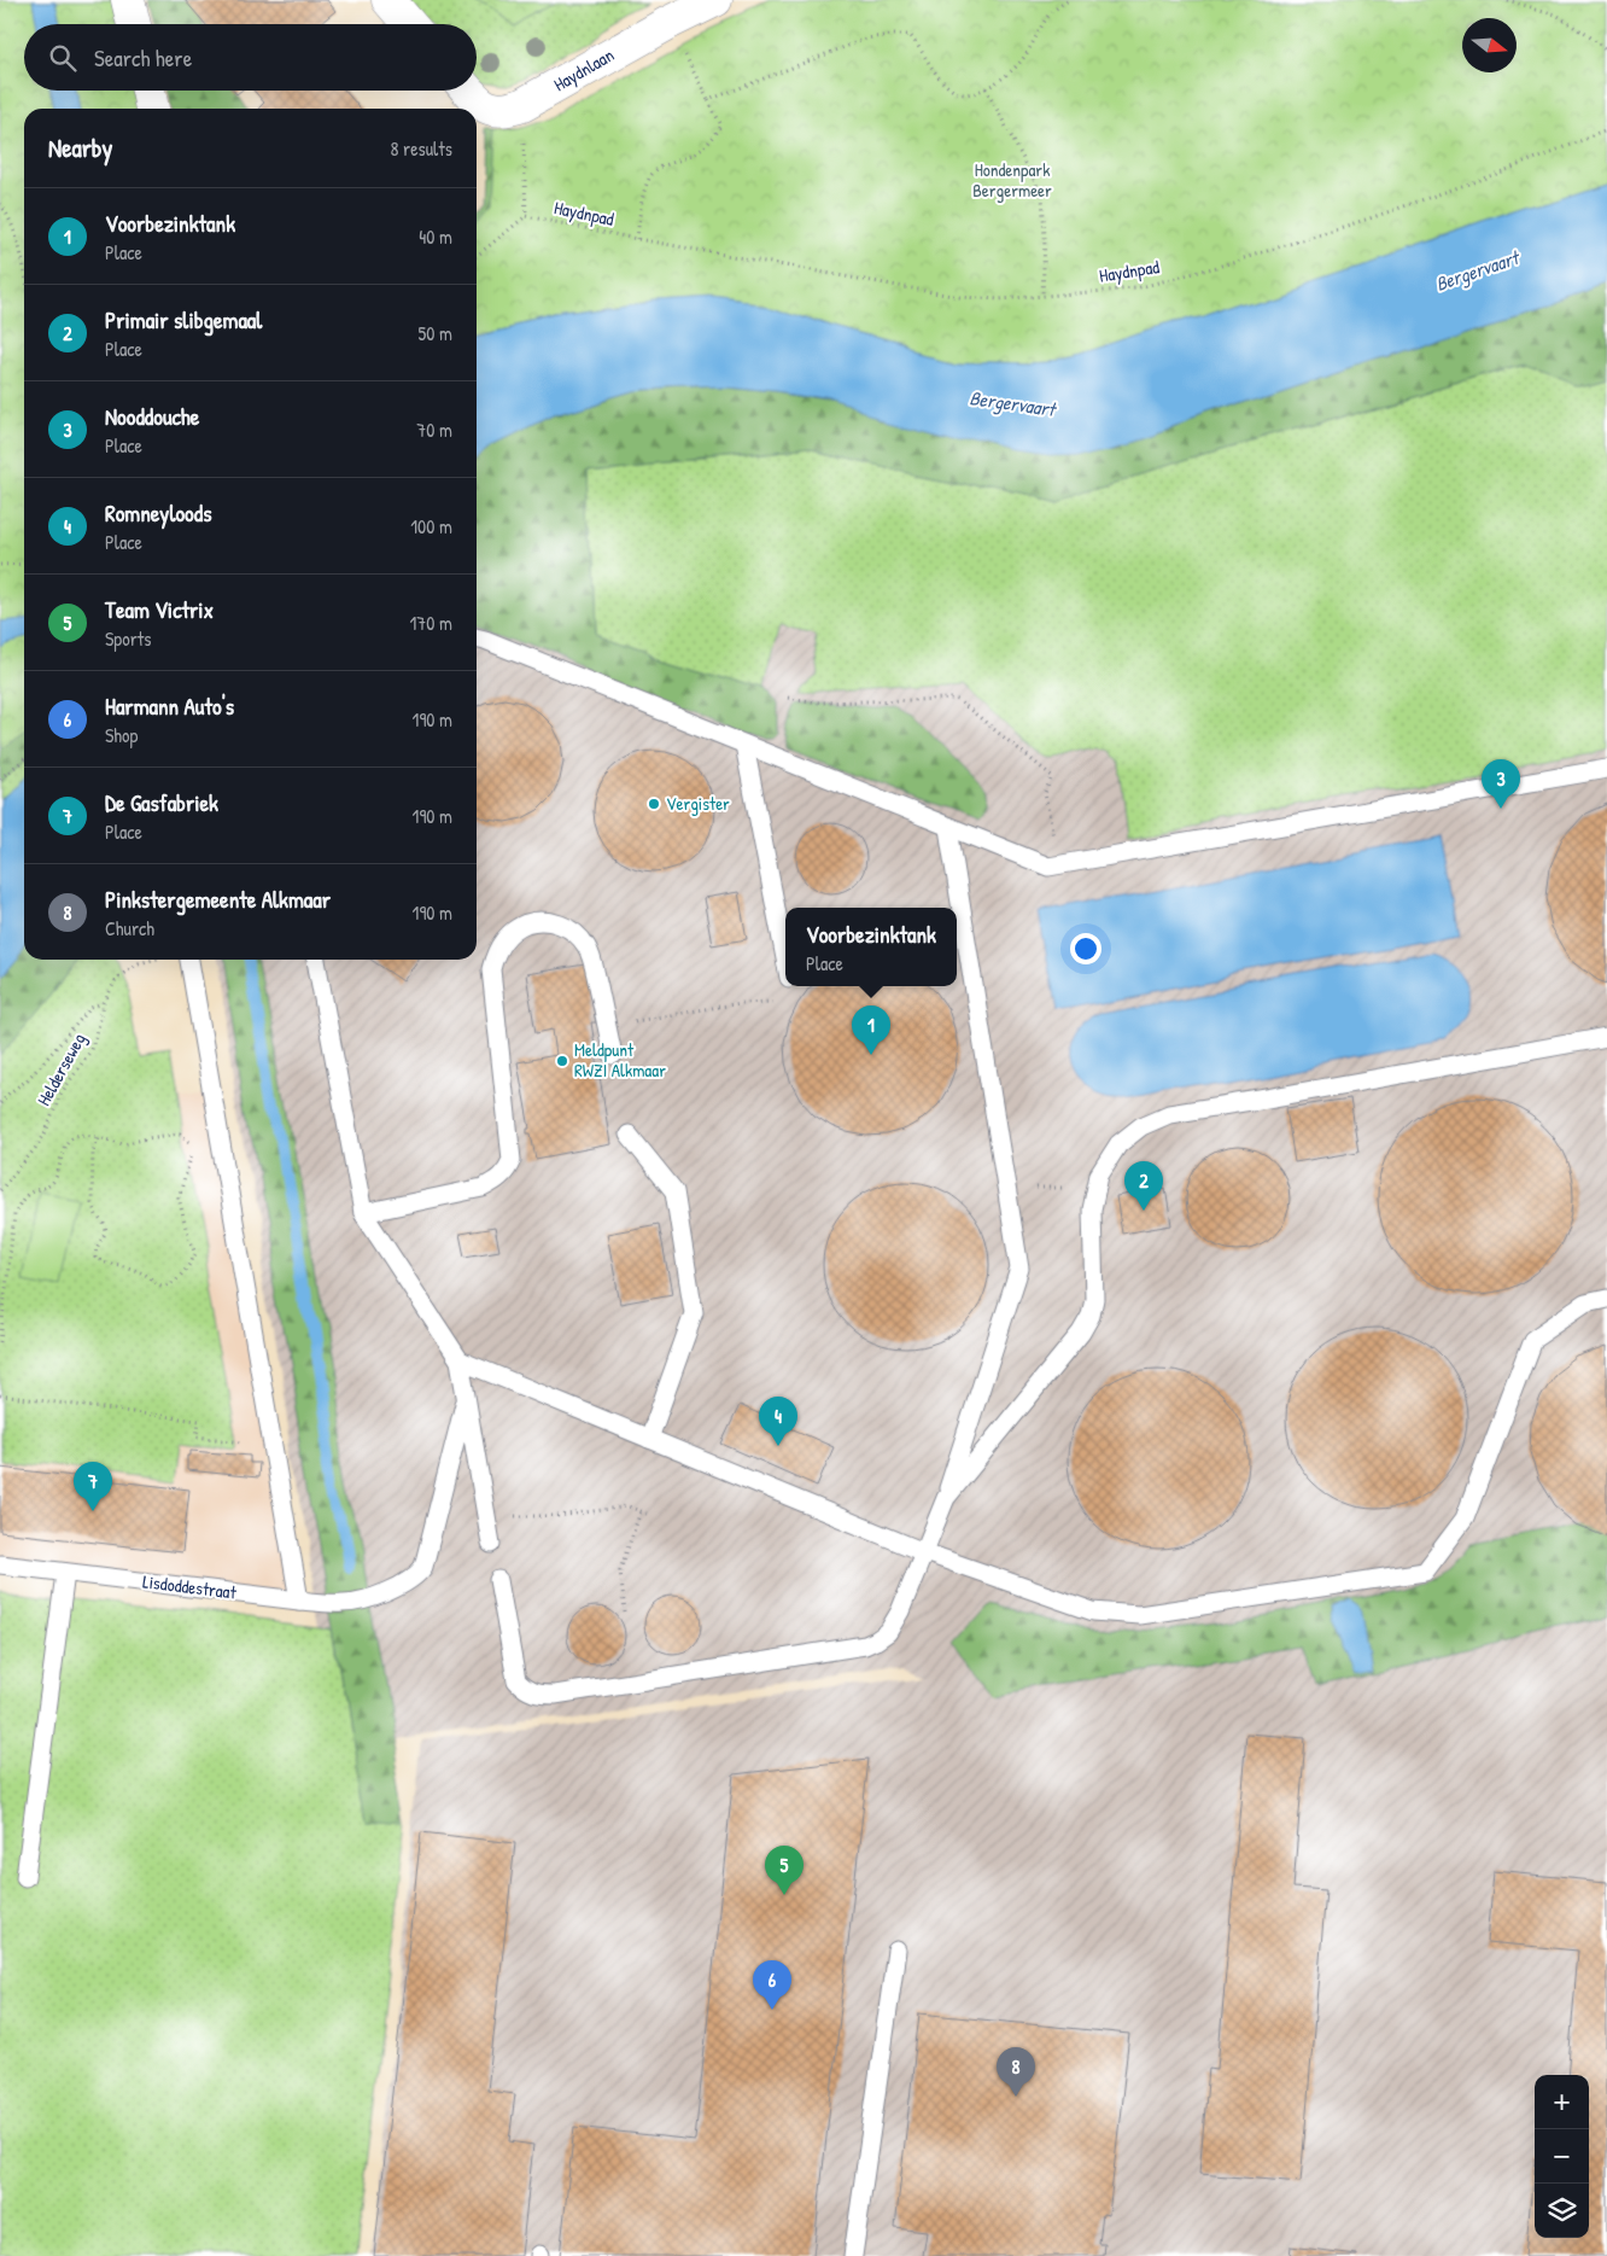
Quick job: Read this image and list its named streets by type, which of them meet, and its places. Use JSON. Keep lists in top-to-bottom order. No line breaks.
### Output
{"streets":{"street":["Haydnlaan"],"lane":["Lisdoddestraat"],"path":["Haydnpad","Helderseweg"]},"crossings":[["Haydnlaan","Haydnpad"]],"water":["Bergervaart"],"parks":["Hondenpark Bergermeer"],"places":["Vergister","Meldpunt RWZI Alkmaar"],"north":"right","page":{"search":"Search here","heading":["Nearby","8 results"],"list":[{"mark":"1","name":"Voorbezinktank","note":"Place","value":"40 m"},{"mark":"2","name":"Primair slibgemaal","note":"Place","value":"50 m"},{"mark":"3","name":"Nooddouche","note":"Place","value":"70 m"},{"mark":"4","name":"Romneyloods","note":"Place","value":"100 m"},{"mark":"5","name":"Team Victrix","note":"Sports","value":"170 m"},{"mark":"6","name":"Harmann Auto's","note":"Shop","value":"190 m"},{"mark":"7","name":"De Gasfabriek","note":"Place","value":"190 m"},{"mark":"8","name":"Pinkstergemeente Alkmaar","note":"Church","value":"190 m"}],"pins":["3","1","2","4","7","5","6","8"],"popup":["Voorbezinktank","Place"],"map_buttons":["+","−"]}}
